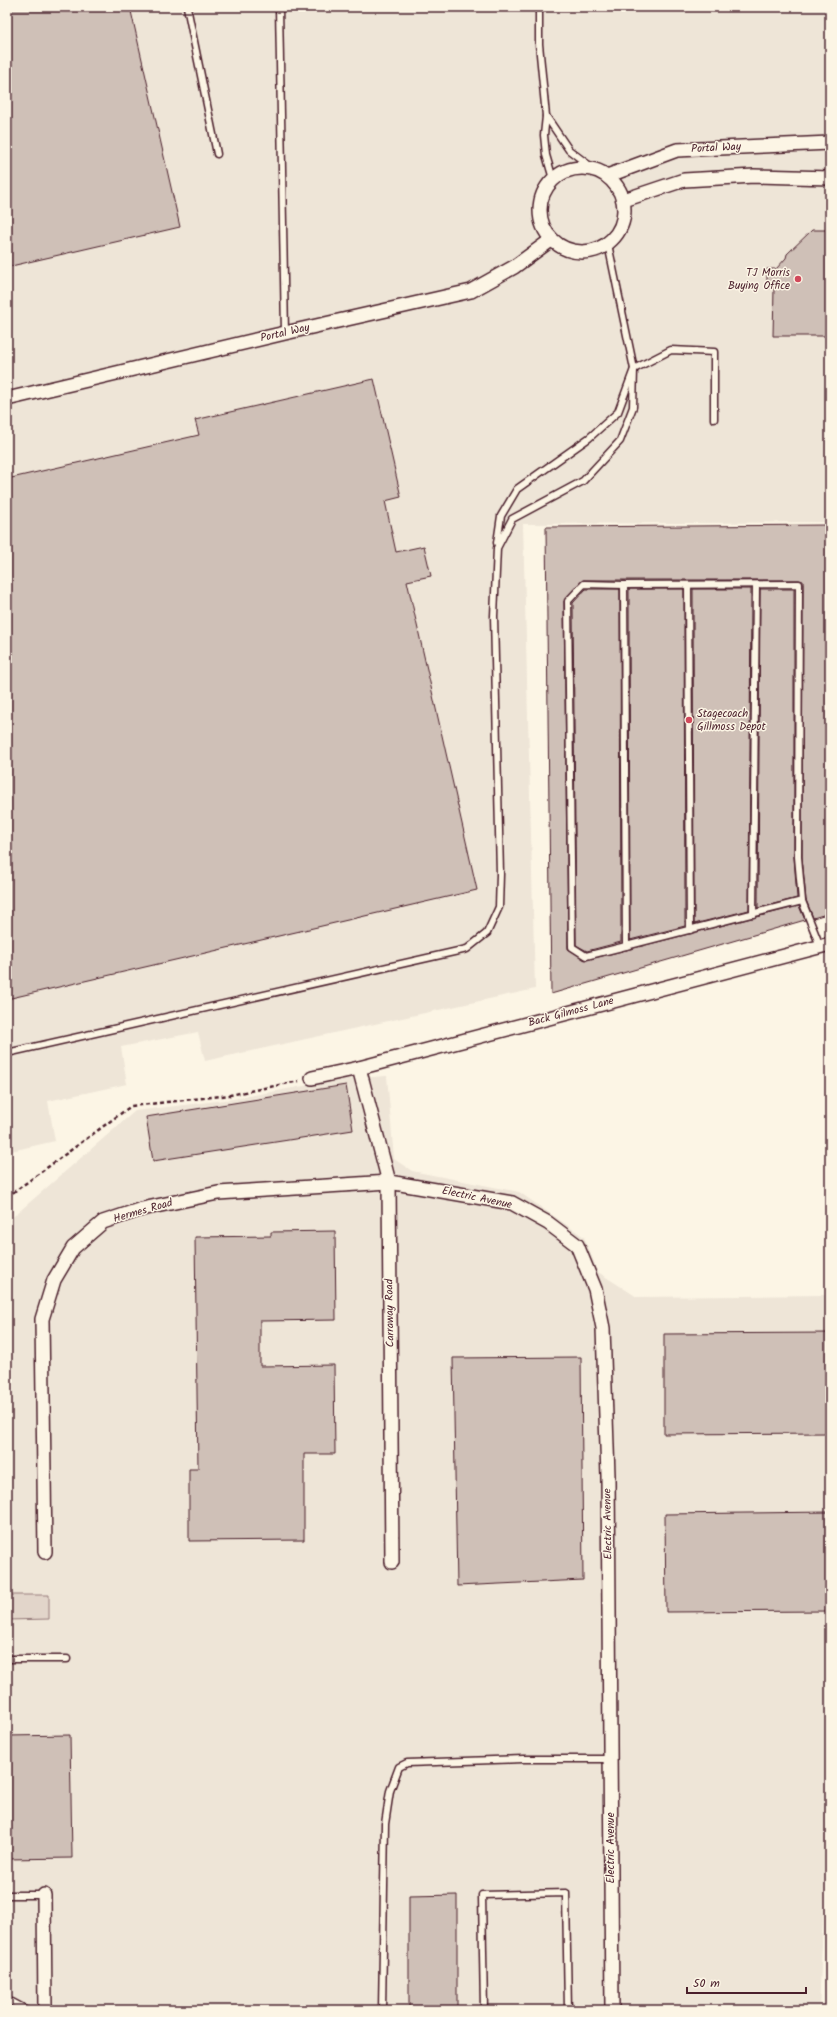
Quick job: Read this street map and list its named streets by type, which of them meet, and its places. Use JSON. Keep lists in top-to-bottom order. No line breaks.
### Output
{"streets":{"street":["Portal Way","Back Gilmoss Lane","Electric Avenue","Hermes Road","Carraway Road"]},"crossings":[["Back Gilmoss Lane","Carraway Road"],["Electric Avenue","Hermes Road"],["Electric Avenue","Carraway Road"],["Hermes Road","Carraway Road"]],"places":["TJ Morris Buying Office","Stagecoach Gillmoss Depot"],"scale_bar":"50 m"}
